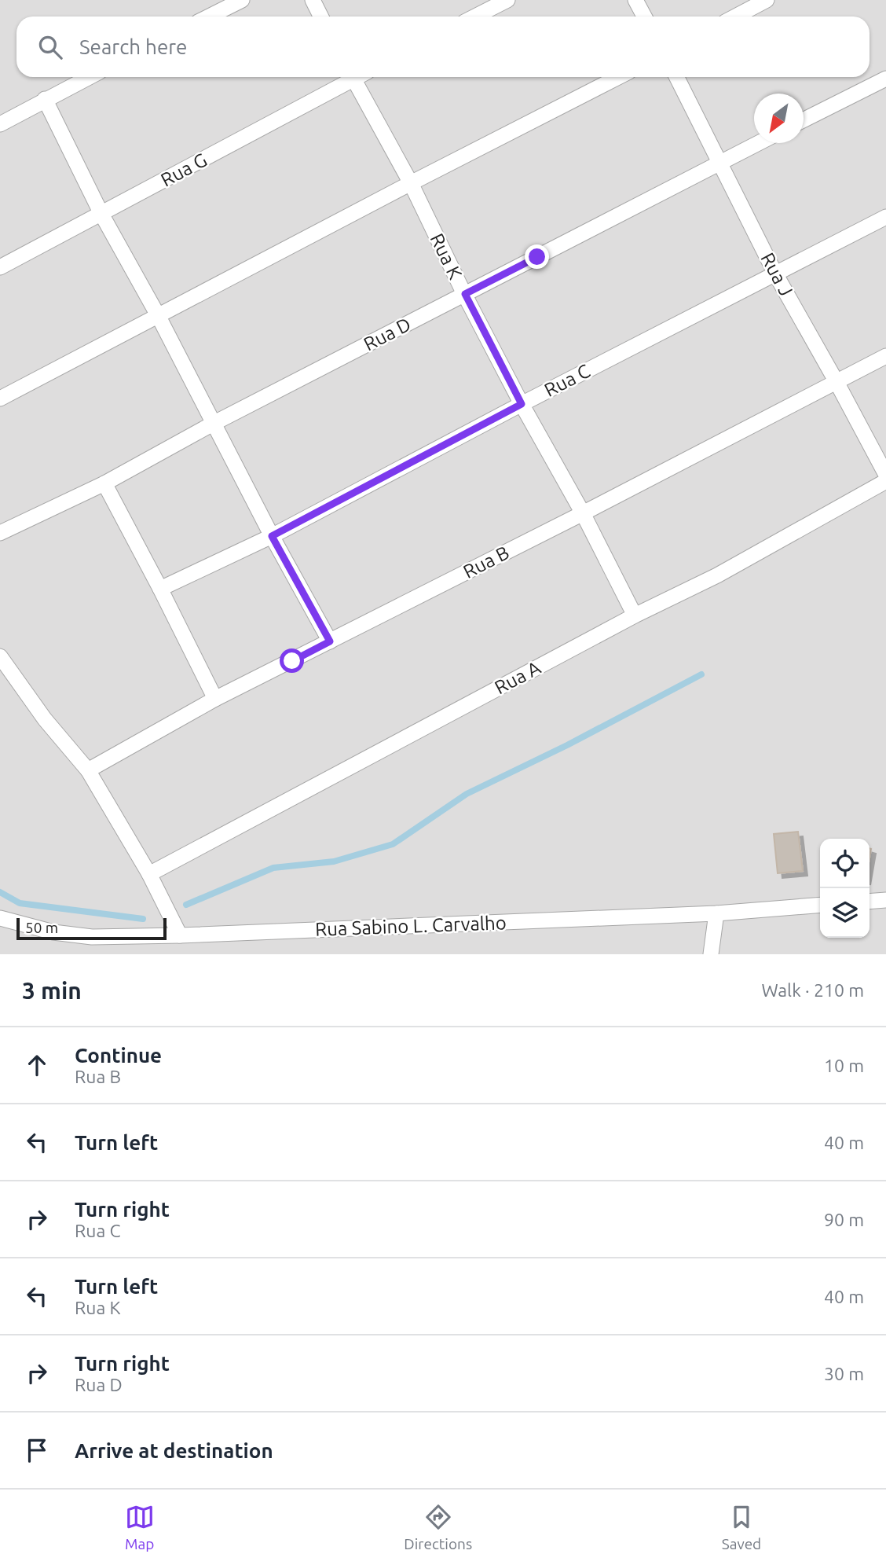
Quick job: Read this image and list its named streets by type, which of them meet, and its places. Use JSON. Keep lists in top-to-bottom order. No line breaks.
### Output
{"streets":{"street":["Rua G","Rua K","Rua J","Rua D","Rua C","Rua B","Rua A","Rua Sabino L. Carvalho"]},"crossings":[["Rua K","Rua D"],["Rua K","Rua C"],["Rua K","Rua B"],["Rua K","Rua A"],["Rua J","Rua D"],["Rua J","Rua C"],["Rua J","Rua B"]],"scale_bar":"50 m","north":"bottom left","page":{"search":"Search here","scale":"50 m","heading":["3 min","Walk · 210 m"],"list":[["Continue","Rua B","10 m"],["Turn left","40 m"],["Turn right","Rua C","90 m"],["Turn left","Rua K","40 m"],["Turn right","Rua D","30 m"],"Arrive at destination"],"nav":["Map","Directions","Saved"]}}
